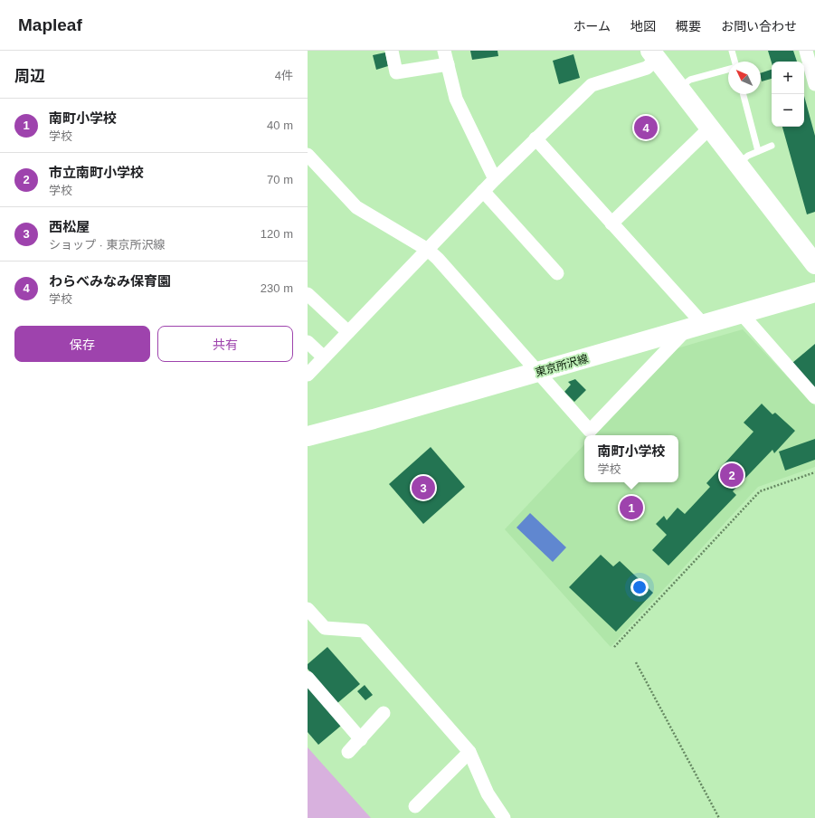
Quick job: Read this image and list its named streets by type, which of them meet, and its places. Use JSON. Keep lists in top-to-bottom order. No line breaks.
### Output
{"streets":{"main road":["東京所沢線"]},"north":"top left","page":{"header":"Mapleaf","nav":["ホーム","地図","概要","お問い合わせ"],"heading":["周辺","4件"],"map_buttons":["+","−"],"list":[{"mark":"1","name":"南町小学校","note":"学校","value":"40 m"},{"mark":"2","name":"市立南町小学校","note":"学校","value":"70 m"},{"mark":"3","name":"西松屋","note":"ショップ · 東京所沢線","value":"120 m"},{"mark":"4","name":"わらべみなみ保育園","note":"学校","value":"230 m"}],"pins":["4","2","3","1"],"buttons":["保存","共有"],"popup":["南町小学校","学校"]}}
